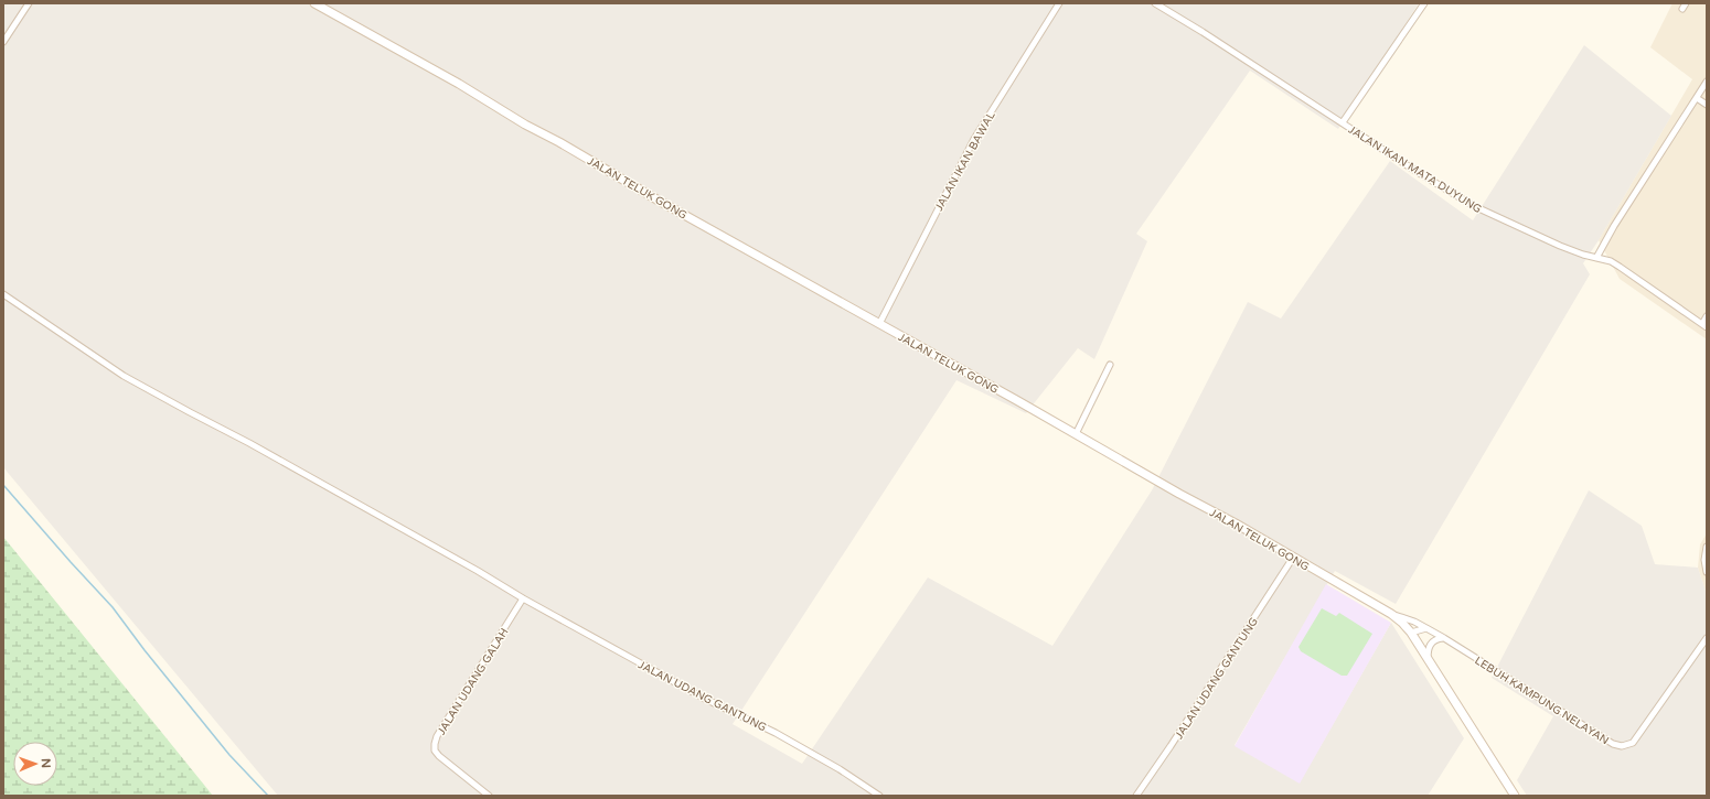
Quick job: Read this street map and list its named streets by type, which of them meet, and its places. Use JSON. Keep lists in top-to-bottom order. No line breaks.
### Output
{"streets":{"street":["JALAN IKAN BAWAL","JALAN IKAN MATA DUYUNG","JALAN TELUK GONG","JALAN UDANG GANTUNG","JALAN UDANG GALAH","LEBUH KAMPUNG NELAYAN"]},"crossings":[["JALAN IKAN BAWAL","JALAN TELUK GONG"],["JALAN TELUK GONG","JALAN UDANG GANTUNG"],["JALAN TELUK GONG","LEBUH KAMPUNG NELAYAN"],["JALAN UDANG GANTUNG","JALAN UDANG GALAH"]],"north":"right"}
